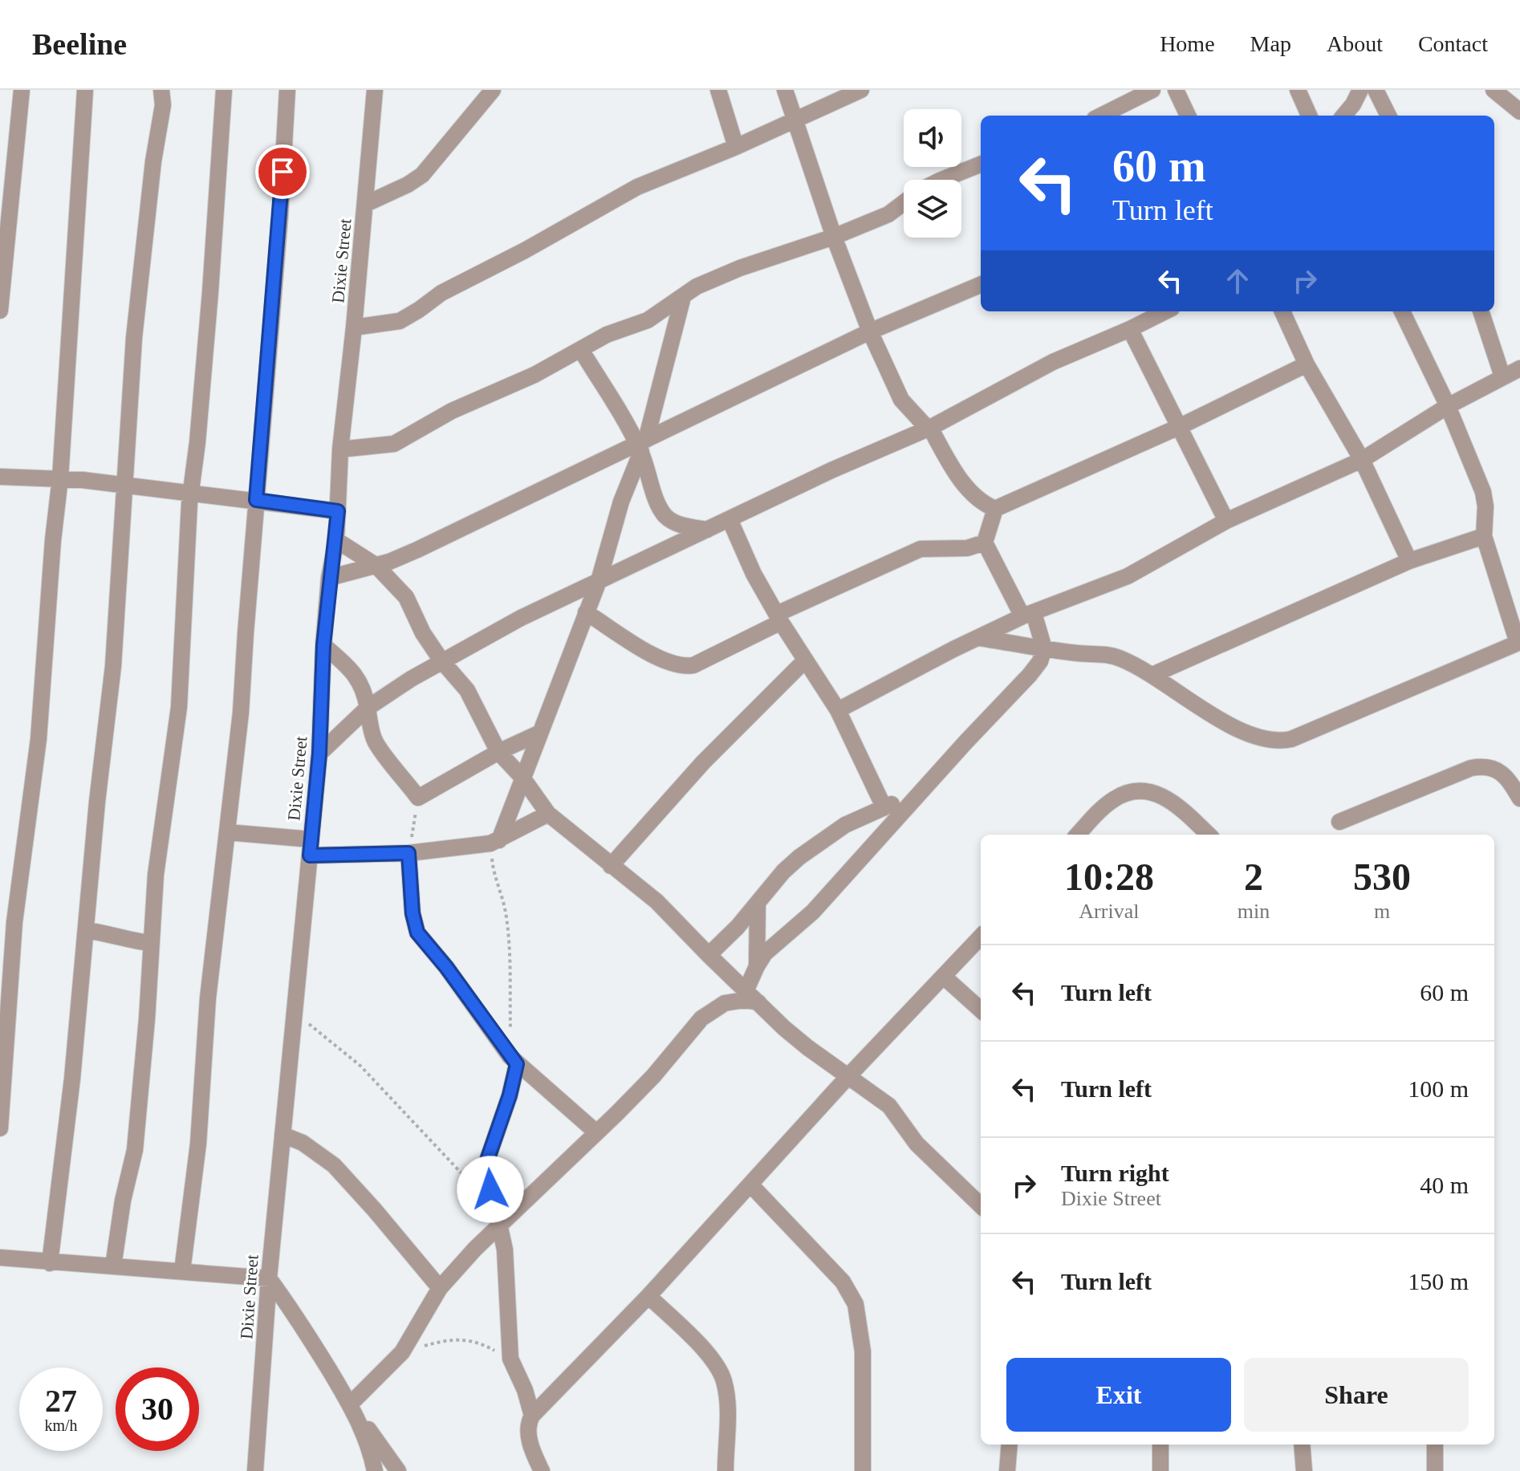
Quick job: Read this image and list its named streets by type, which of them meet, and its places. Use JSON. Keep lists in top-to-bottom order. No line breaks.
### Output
{"streets":{"street":["Dixie Street"]},"page":{"header":"Beeline","nav":["Home","Map","About","Contact"],"turn":["60 m","Turn left"],"eta":["10:28","Arrival","2","min","530","m"],"list":[{"name":"Turn left","value":"60 m"},{"name":"Turn left","value":"100 m"},{"name":"Turn right","note":"Dixie Street","value":"40 m"},{"name":"Turn left","value":"150 m"}],"buttons":["Exit","Share"],"speed":"27 km/h","limit":"30"}}
